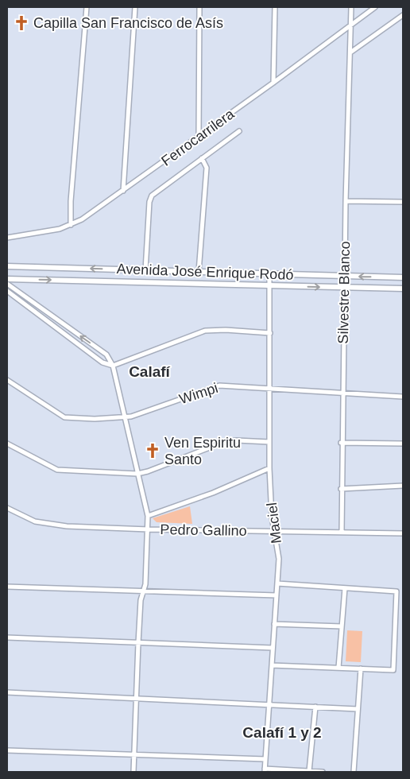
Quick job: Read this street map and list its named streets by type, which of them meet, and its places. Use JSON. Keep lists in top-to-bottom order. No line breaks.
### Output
{"streets":{"street":["Ferrocarrilera","Avenida José Enrique Rodó","Silvestre Blanco","Wimpi","Maciel","Pedro Gallino"]},"crossings":[["Ferrocarrilera","Silvestre Blanco"],["Avenida José Enrique Rodó","Silvestre Blanco"],["Avenida José Enrique Rodó","Maciel"],["Silvestre Blanco","Wimpi"],["Silvestre Blanco","Pedro Gallino"],["Wimpi","Maciel"],["Maciel","Pedro Gallino"]],"districts":["Calafí","Calafí 1 y 2"],"places":{"church":["Capilla San Francisco de Asís","Ven Espiritu Santo"]}}
